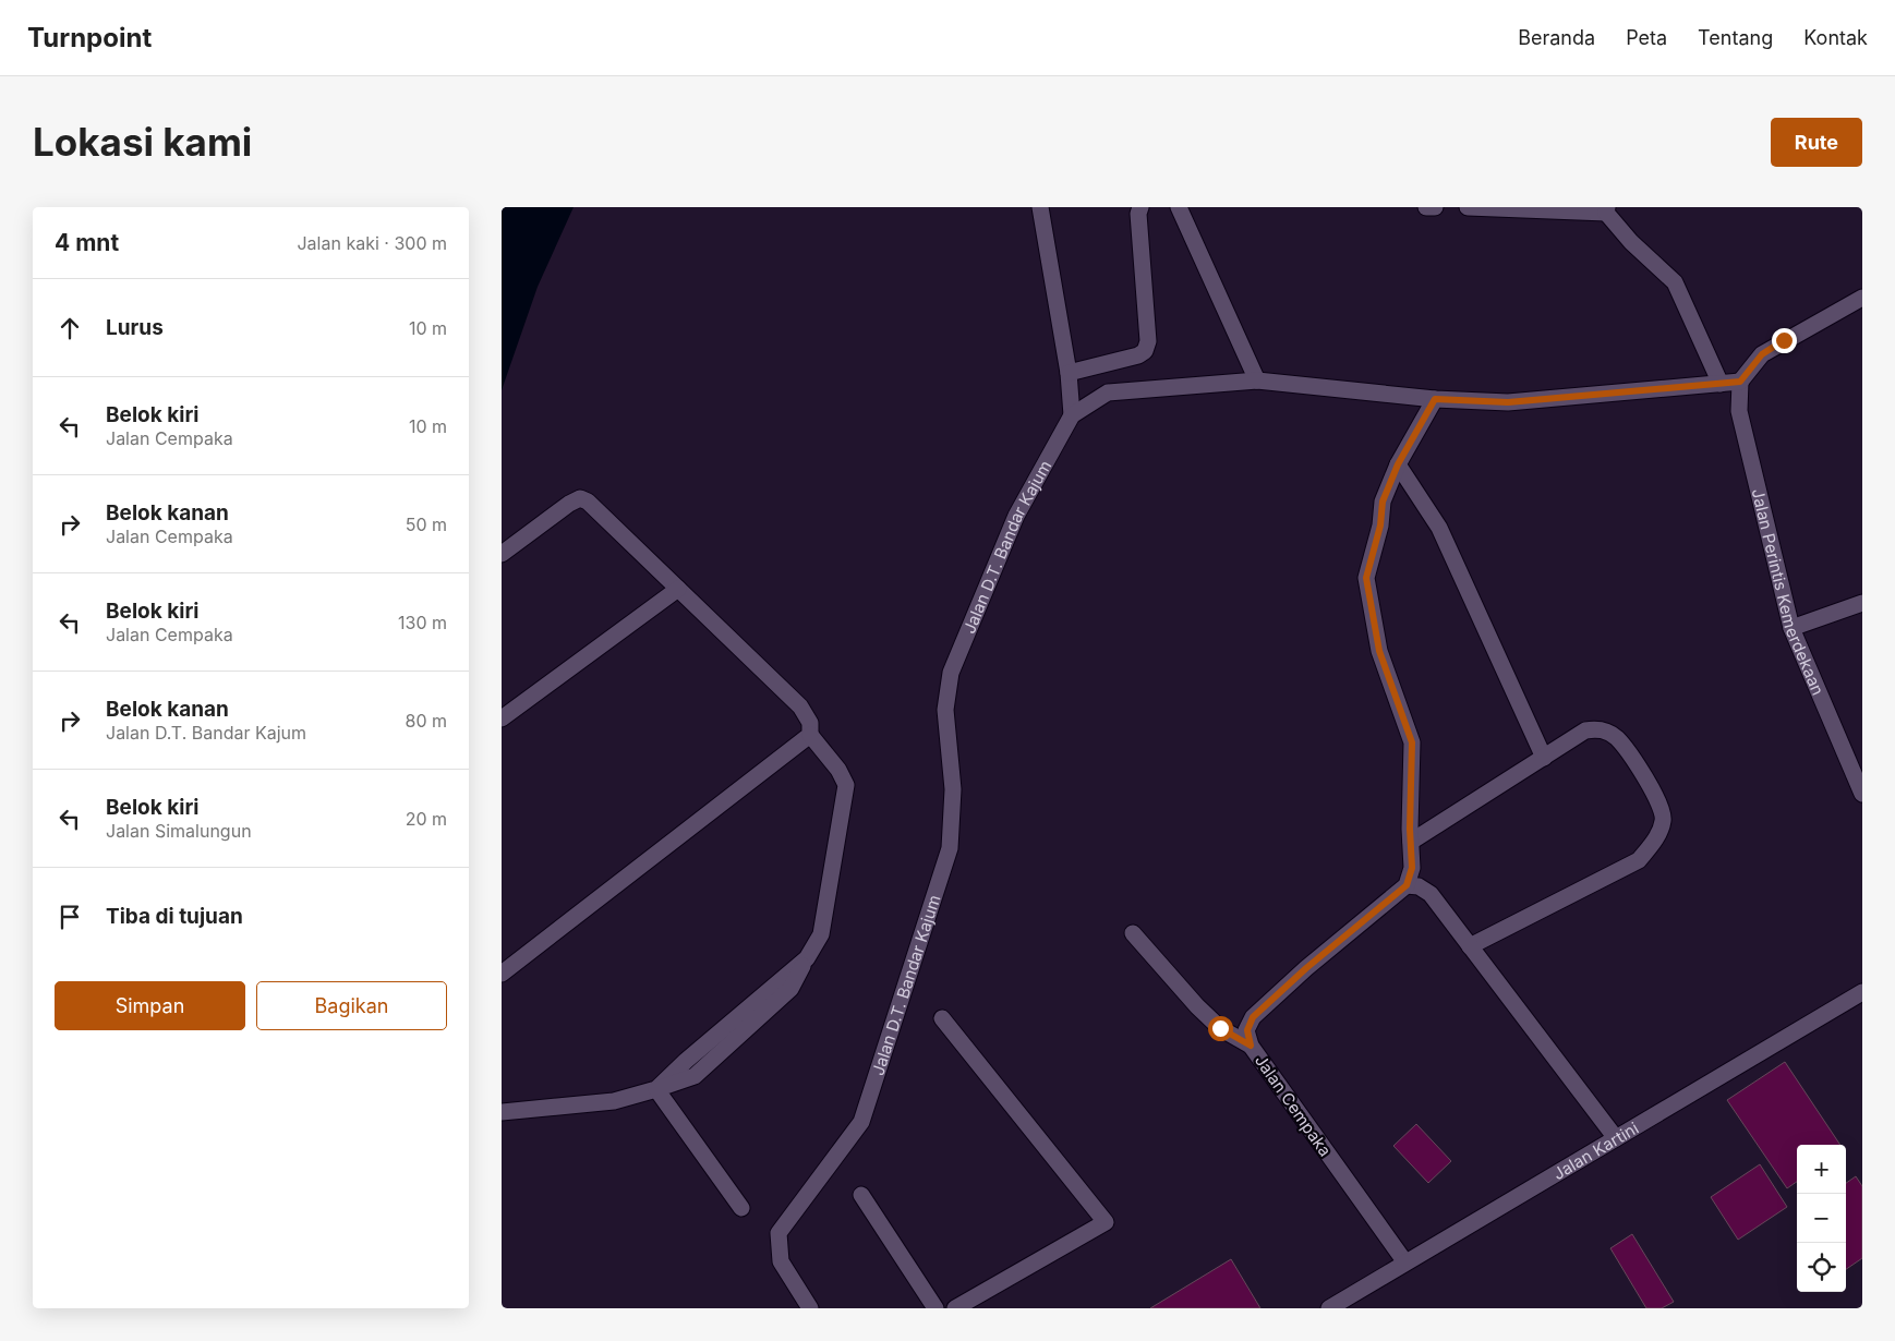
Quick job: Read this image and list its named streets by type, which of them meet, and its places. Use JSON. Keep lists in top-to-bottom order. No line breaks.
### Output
{"streets":{"street":["Jalan D.T. Bandar Kajum","Jalan Perintis Kemerdekaan","Jalan Cempaka","Jalan Kartini"]},"crossings":[["Jalan D.T. Bandar Kajum","Jalan Perintis Kemerdekaan"],["Jalan Cempaka","Jalan Kartini"]],"page":{"header":"Turnpoint","nav":["Beranda","Peta","Tentang","Kontak"],"buttons":["Rute",["Simpan","Bagikan"]],"title":"Lokasi kami","heading":["4 mnt","Jalan kaki · 300 m"],"list":[["Lurus","10 m"],["Belok kiri","Jalan Cempaka","10 m"],["Belok kanan","Jalan Cempaka","50 m"],["Belok kiri","Jalan Cempaka","130 m"],["Belok kanan","Jalan D.T. Bandar Kajum","80 m"],["Belok kiri","Jalan Simalungun","20 m"],"Tiba di tujuan"],"map_buttons":["+","−"]}}
